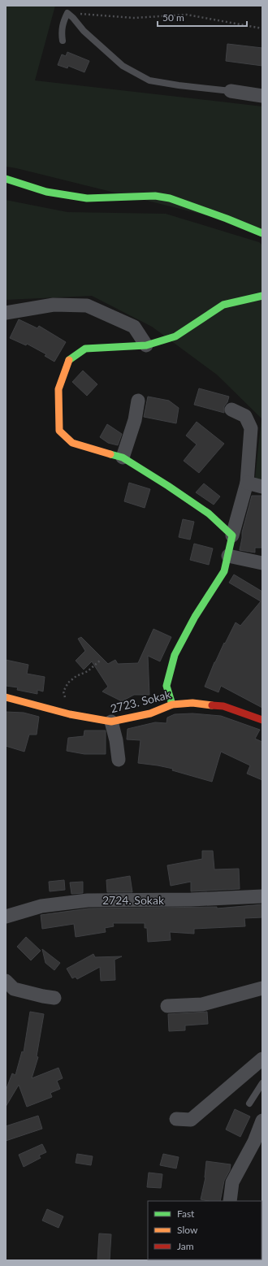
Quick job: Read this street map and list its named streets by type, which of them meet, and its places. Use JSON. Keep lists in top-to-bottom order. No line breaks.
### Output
{"streets":{"street":["2723. Sokak","2724. Sokak"]},"legend":["Fast","Slow","Jam"],"scale_bar":"50 m"}
